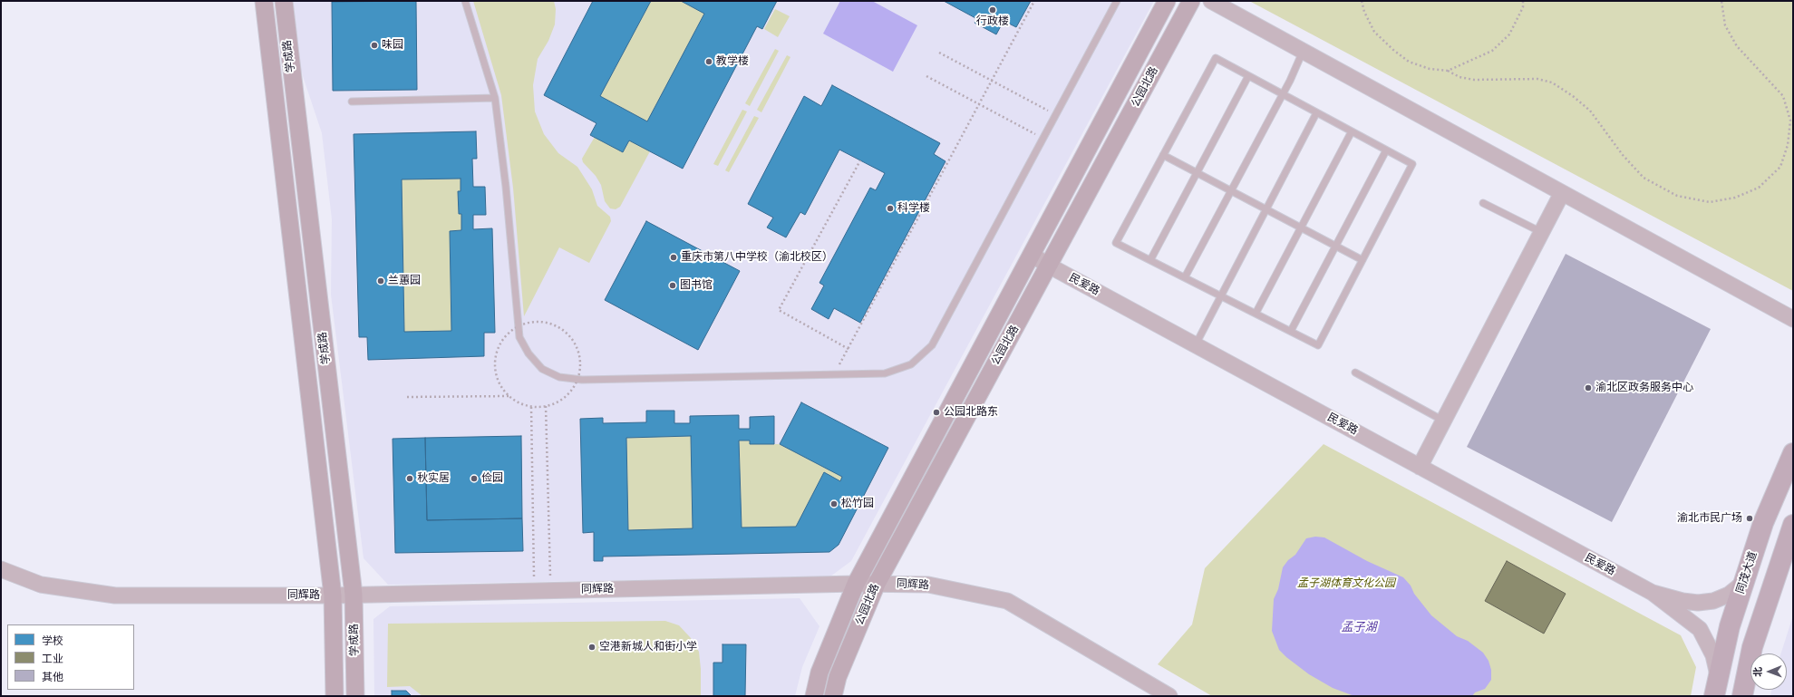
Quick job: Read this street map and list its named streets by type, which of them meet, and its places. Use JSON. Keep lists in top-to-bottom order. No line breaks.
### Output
{"streets":{"main road":["学成路","公园北路","同茂大道"],"street":["民爱路","同辉路"]},"crossings":[["学成路","同辉路"],["公园北路","民爱路"],["公园北路","同辉路"]],"water":["孟子湖"],"parks":["孟子湖体育文化公园"],"places":["行政楼","味园","教学楼","科学楼","重庆市第八中学校（渝北校区）","兰蕙园","图书馆","渝北区政务服务中心","公园北路东","秋实居","俭园","松竹园","渝北市民广场","空港新城人和街小学"],"legend":["学校","工业","其他"],"north":"left"}
